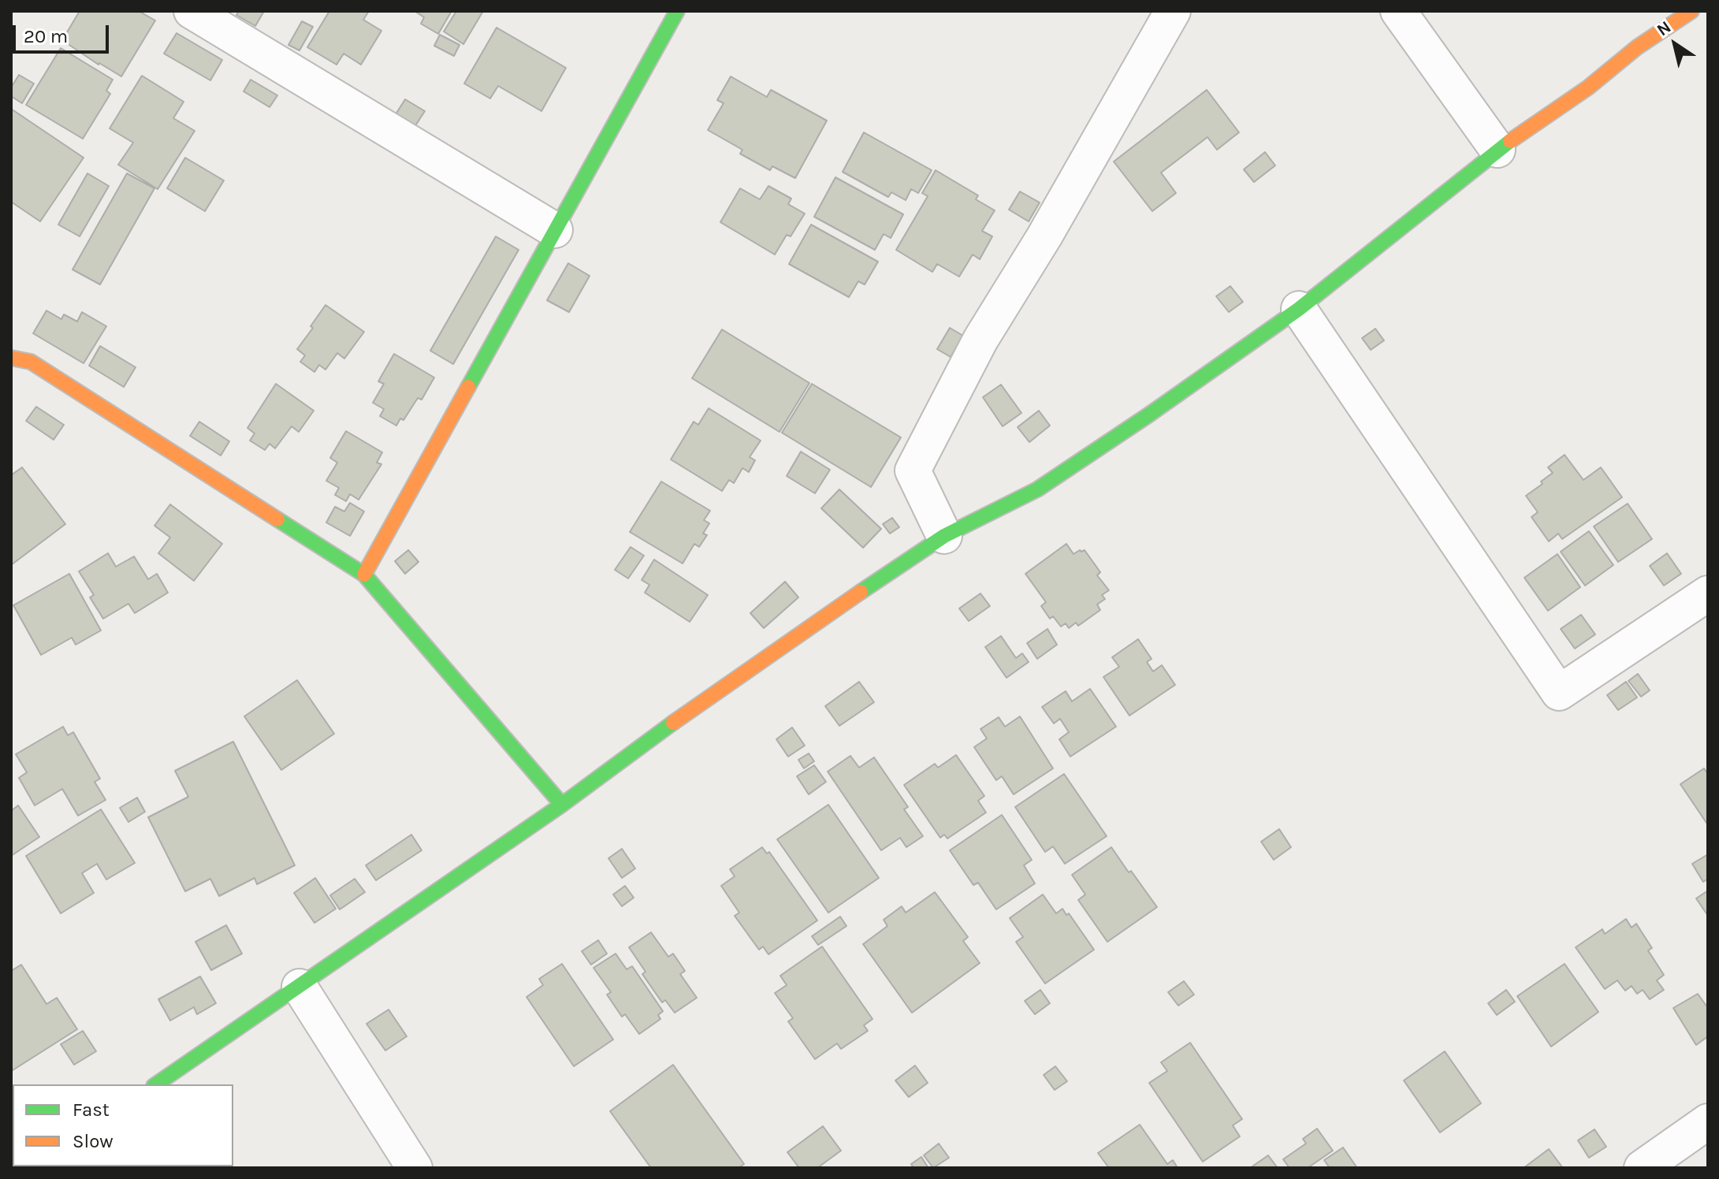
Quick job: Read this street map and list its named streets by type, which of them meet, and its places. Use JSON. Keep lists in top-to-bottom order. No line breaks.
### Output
{"legend":["Fast","Slow"],"scale_bar":"20 m","north":"top left"}
